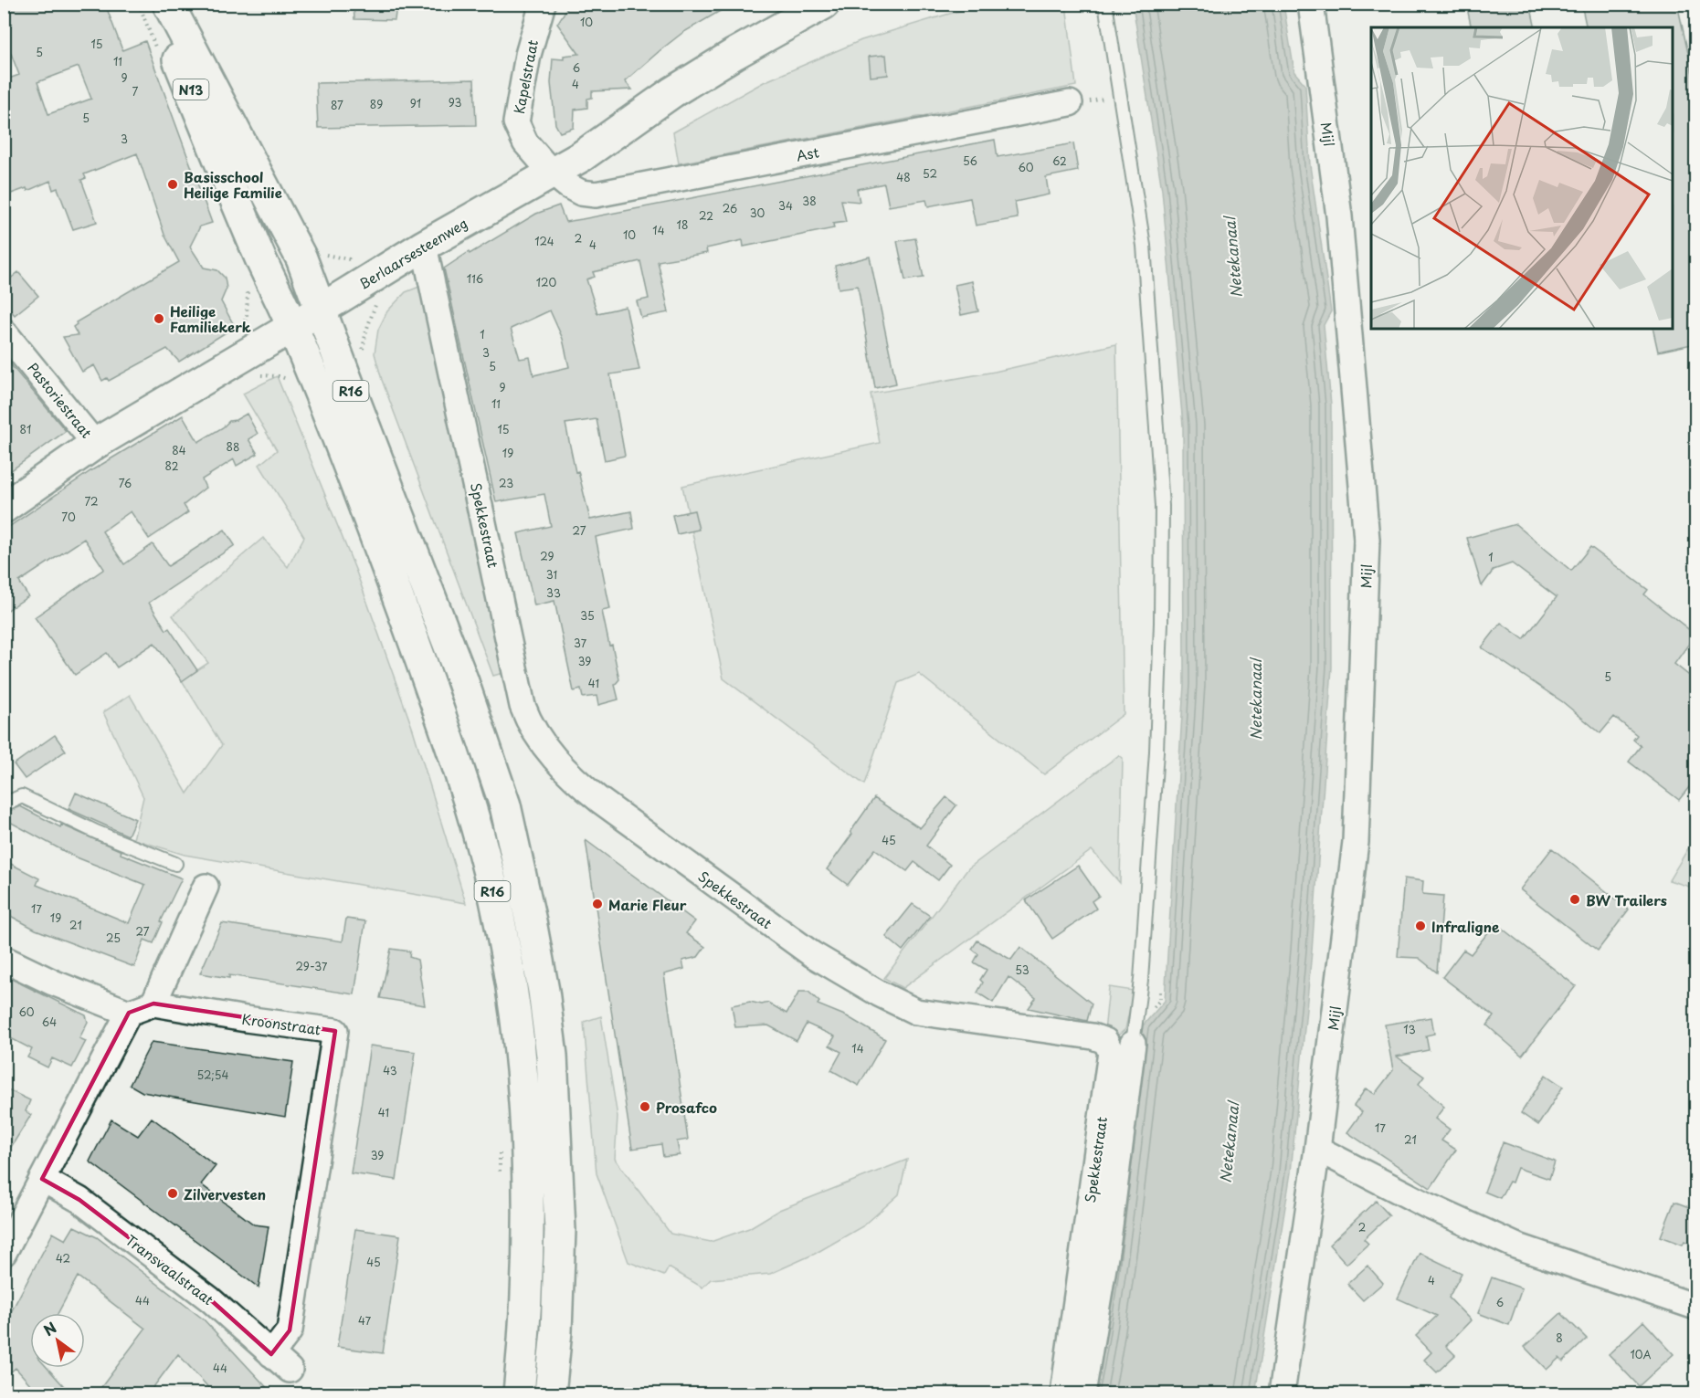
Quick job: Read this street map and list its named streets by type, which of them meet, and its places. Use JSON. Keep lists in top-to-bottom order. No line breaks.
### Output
{"streets":{"main road":["N13","Berlaarsesteenweg","R16"],"street":["Kapelstraat","Mijl","Ast","Pastoriestraat","Spekkestraat","Kroonstraat","Transvaalstraat"]},"crossings":[["Kapelstraat","Ast"],["Kapelstraat","Berlaarsesteenweg"],["N13","Berlaarsesteenweg"],["N13","R16"],["Ast","Berlaarsesteenweg"],["Berlaarsesteenweg","R16"],["Berlaarsesteenweg","Pastoriestraat"],["Berlaarsesteenweg","Spekkestraat"],["Kroonstraat","Transvaalstraat"]],"water":["Netekanaal"],"places":["Basisschool Heilige Familie","Heilige Familiekerk","BW Trailers","Marie Fleur","Infraligne","Prosafco","Zilvervesten"],"house_numbers":["10","15","5","11","6","9","4","7","93","91","89","87","5","3","56","62","60","52","48","38","34","26","30","22","18","14","10","2","124","4","116","120","1","3","5","9","11","81","15","88","84","19","82","76","23","72","70","27","29","1","31","33","35","37","39","5","41","45","17","19","21","27","25","29-37","53","60","64","13","14","43","52;54","41","17","21","39","2","42","45","4","44","6","47","8","10A","44"],"north":"top left"}
